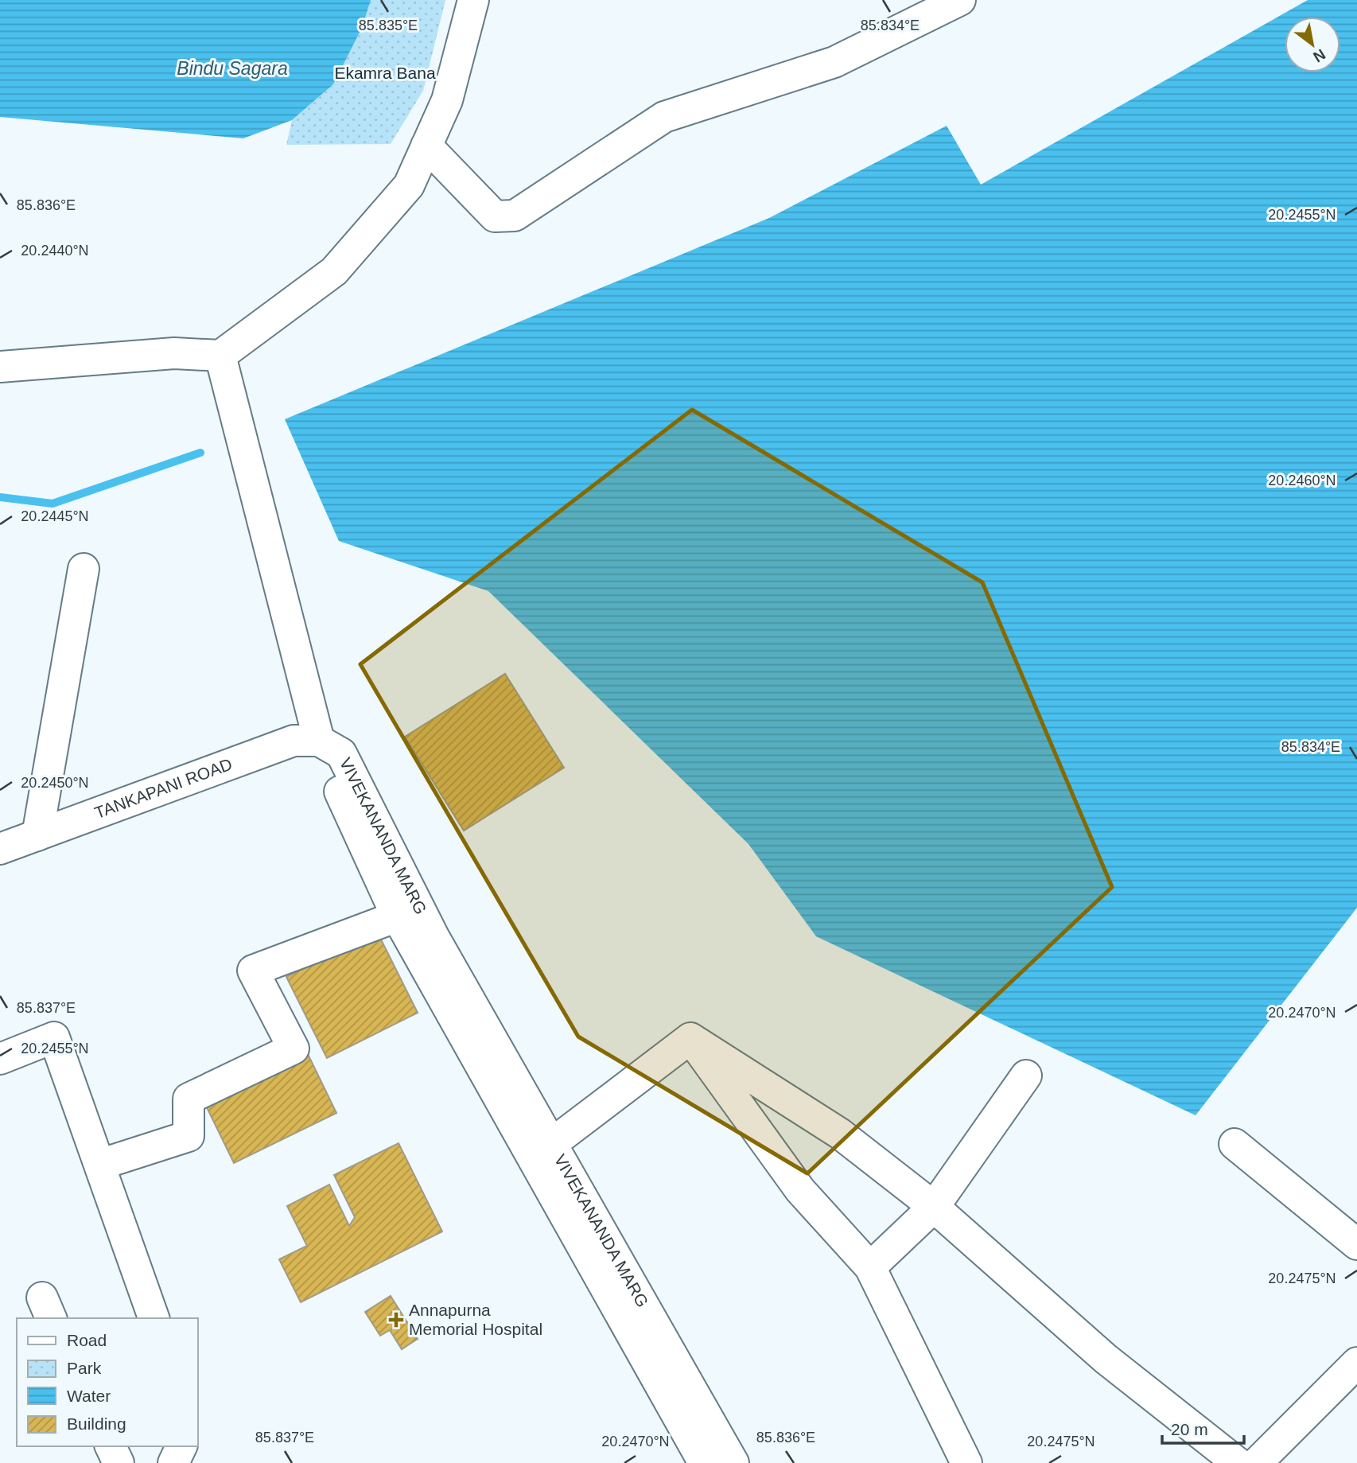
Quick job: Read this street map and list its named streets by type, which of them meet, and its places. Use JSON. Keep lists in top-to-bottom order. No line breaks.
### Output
{"streets":{"street":["TANKAPANI ROAD","VIVEKANANDA MARG"]},"crossings":[["TANKAPANI ROAD","VIVEKANANDA MARG"]],"water":["Bindu Sagara"],"parks":["Ekamra Bana"],"places":{"health":["Annapurna Memorial Hospital"]},"legend":["Road","Park","Water","Building"],"scale_bar":"20 m","north":"bottom right","coordinates":["85.835°E","85.834°E","85.836°E","20.2455°N","20.2440°N","20.2460°N","20.2445°N","20.2450°N","85.837°E","20.2470°N","20.2475°N"]}
